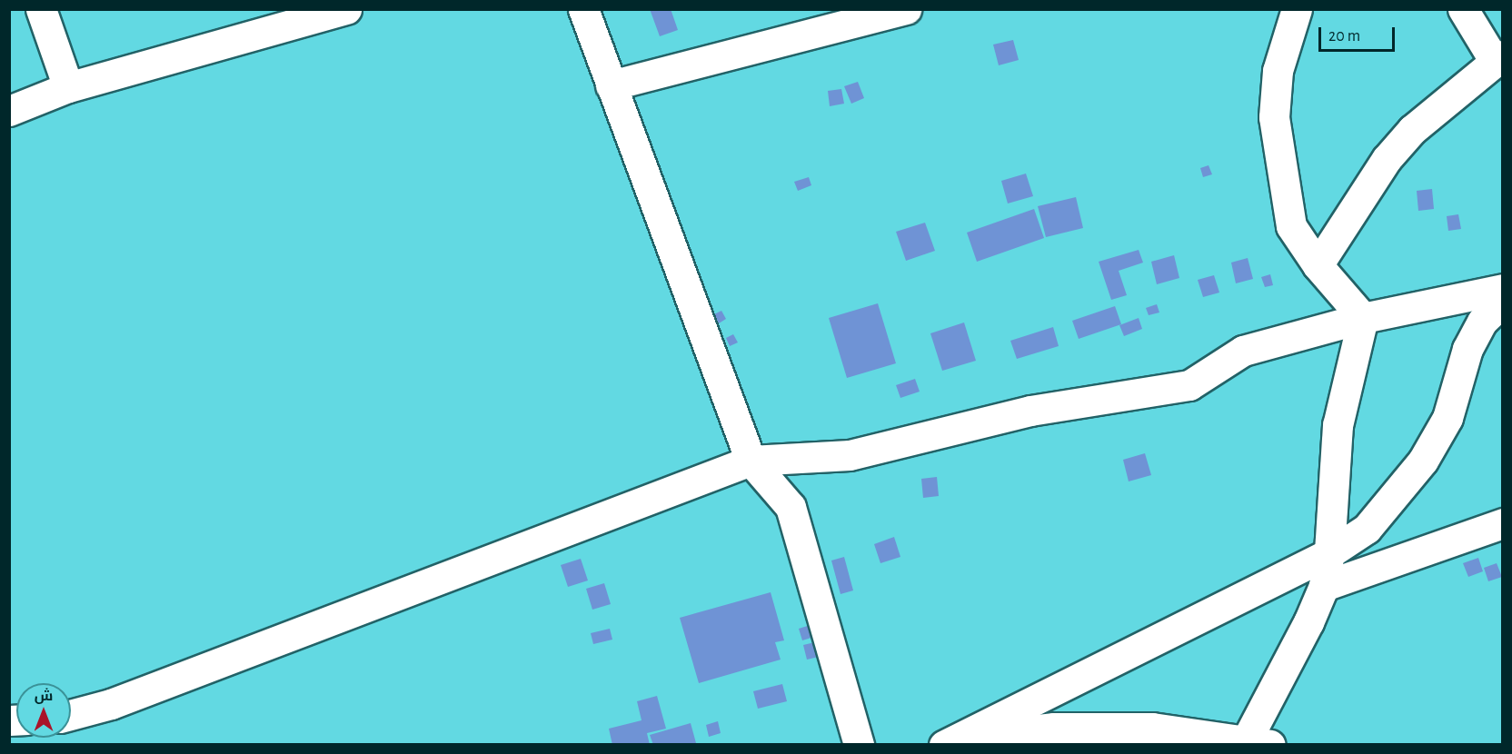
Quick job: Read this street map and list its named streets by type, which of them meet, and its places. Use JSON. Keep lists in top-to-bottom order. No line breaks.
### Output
{"scale_bar":"20 m","north":"top"}
